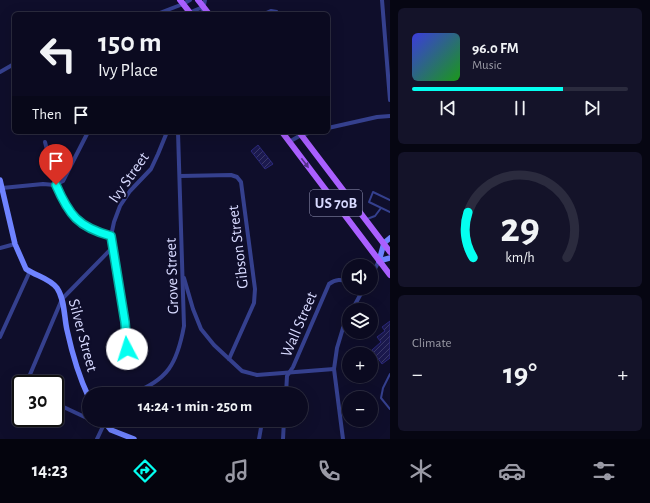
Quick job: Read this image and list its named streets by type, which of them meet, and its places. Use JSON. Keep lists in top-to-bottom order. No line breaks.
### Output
{"streets":{"main road":["US 70B"],"street":["Ivy Street","Gibson Street","Grove Street","Wall Street","Silver Street"]},"crossings":[["Gibson Street","Grove Street"]],"page":{"turn":["150 m","Ivy Place"],"song":["96.0 FM","Music"],"then":"Then","map_buttons":["+","−"],"tile":"Climate","heat":["−","19°","+"],"limit":"30","trip":"14:24 · 1 min · 250 m","tabs":"14:23","gauge":["29","km/h"]}}
